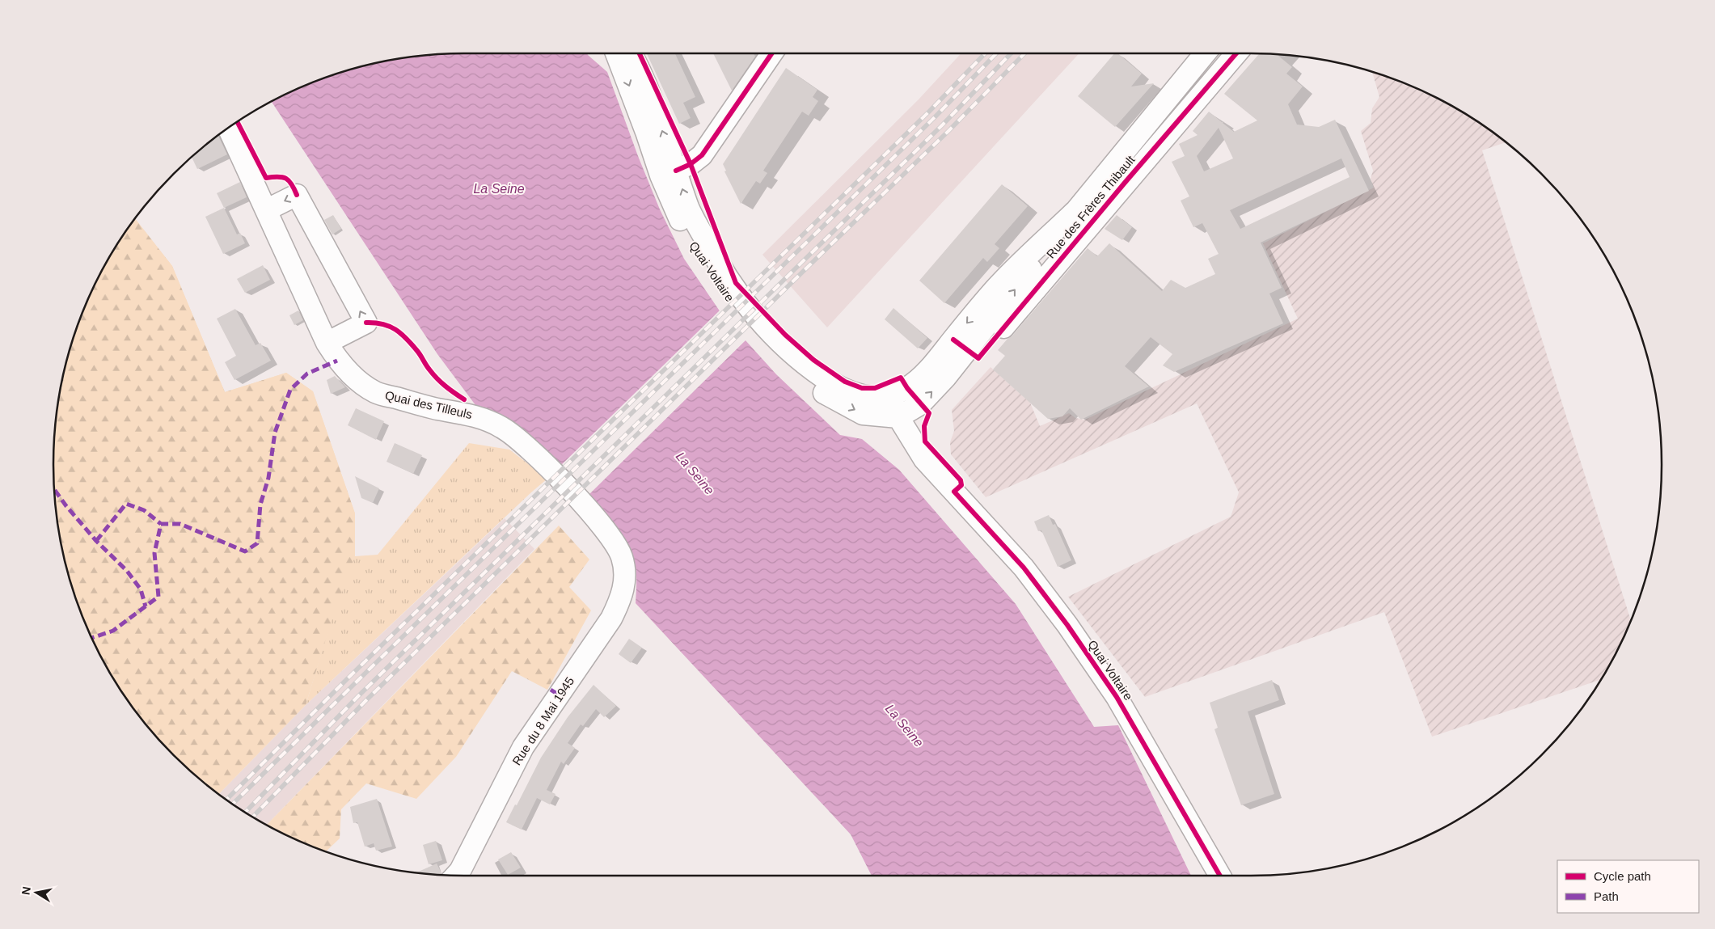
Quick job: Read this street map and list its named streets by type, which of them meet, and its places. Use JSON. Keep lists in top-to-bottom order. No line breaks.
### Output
{"streets":{"street":["Rue des Frères Thibault","Quai Voltaire","Quai des Tilleuls","Rue du 8 Mai 1945"]},"crossings":[["Rue des Frères Thibault","Quai Voltaire"],["Quai des Tilleuls","Rue du 8 Mai 1945"]],"water":["La Seine"],"legend":["Cycle path","Path"],"north":"left"}
